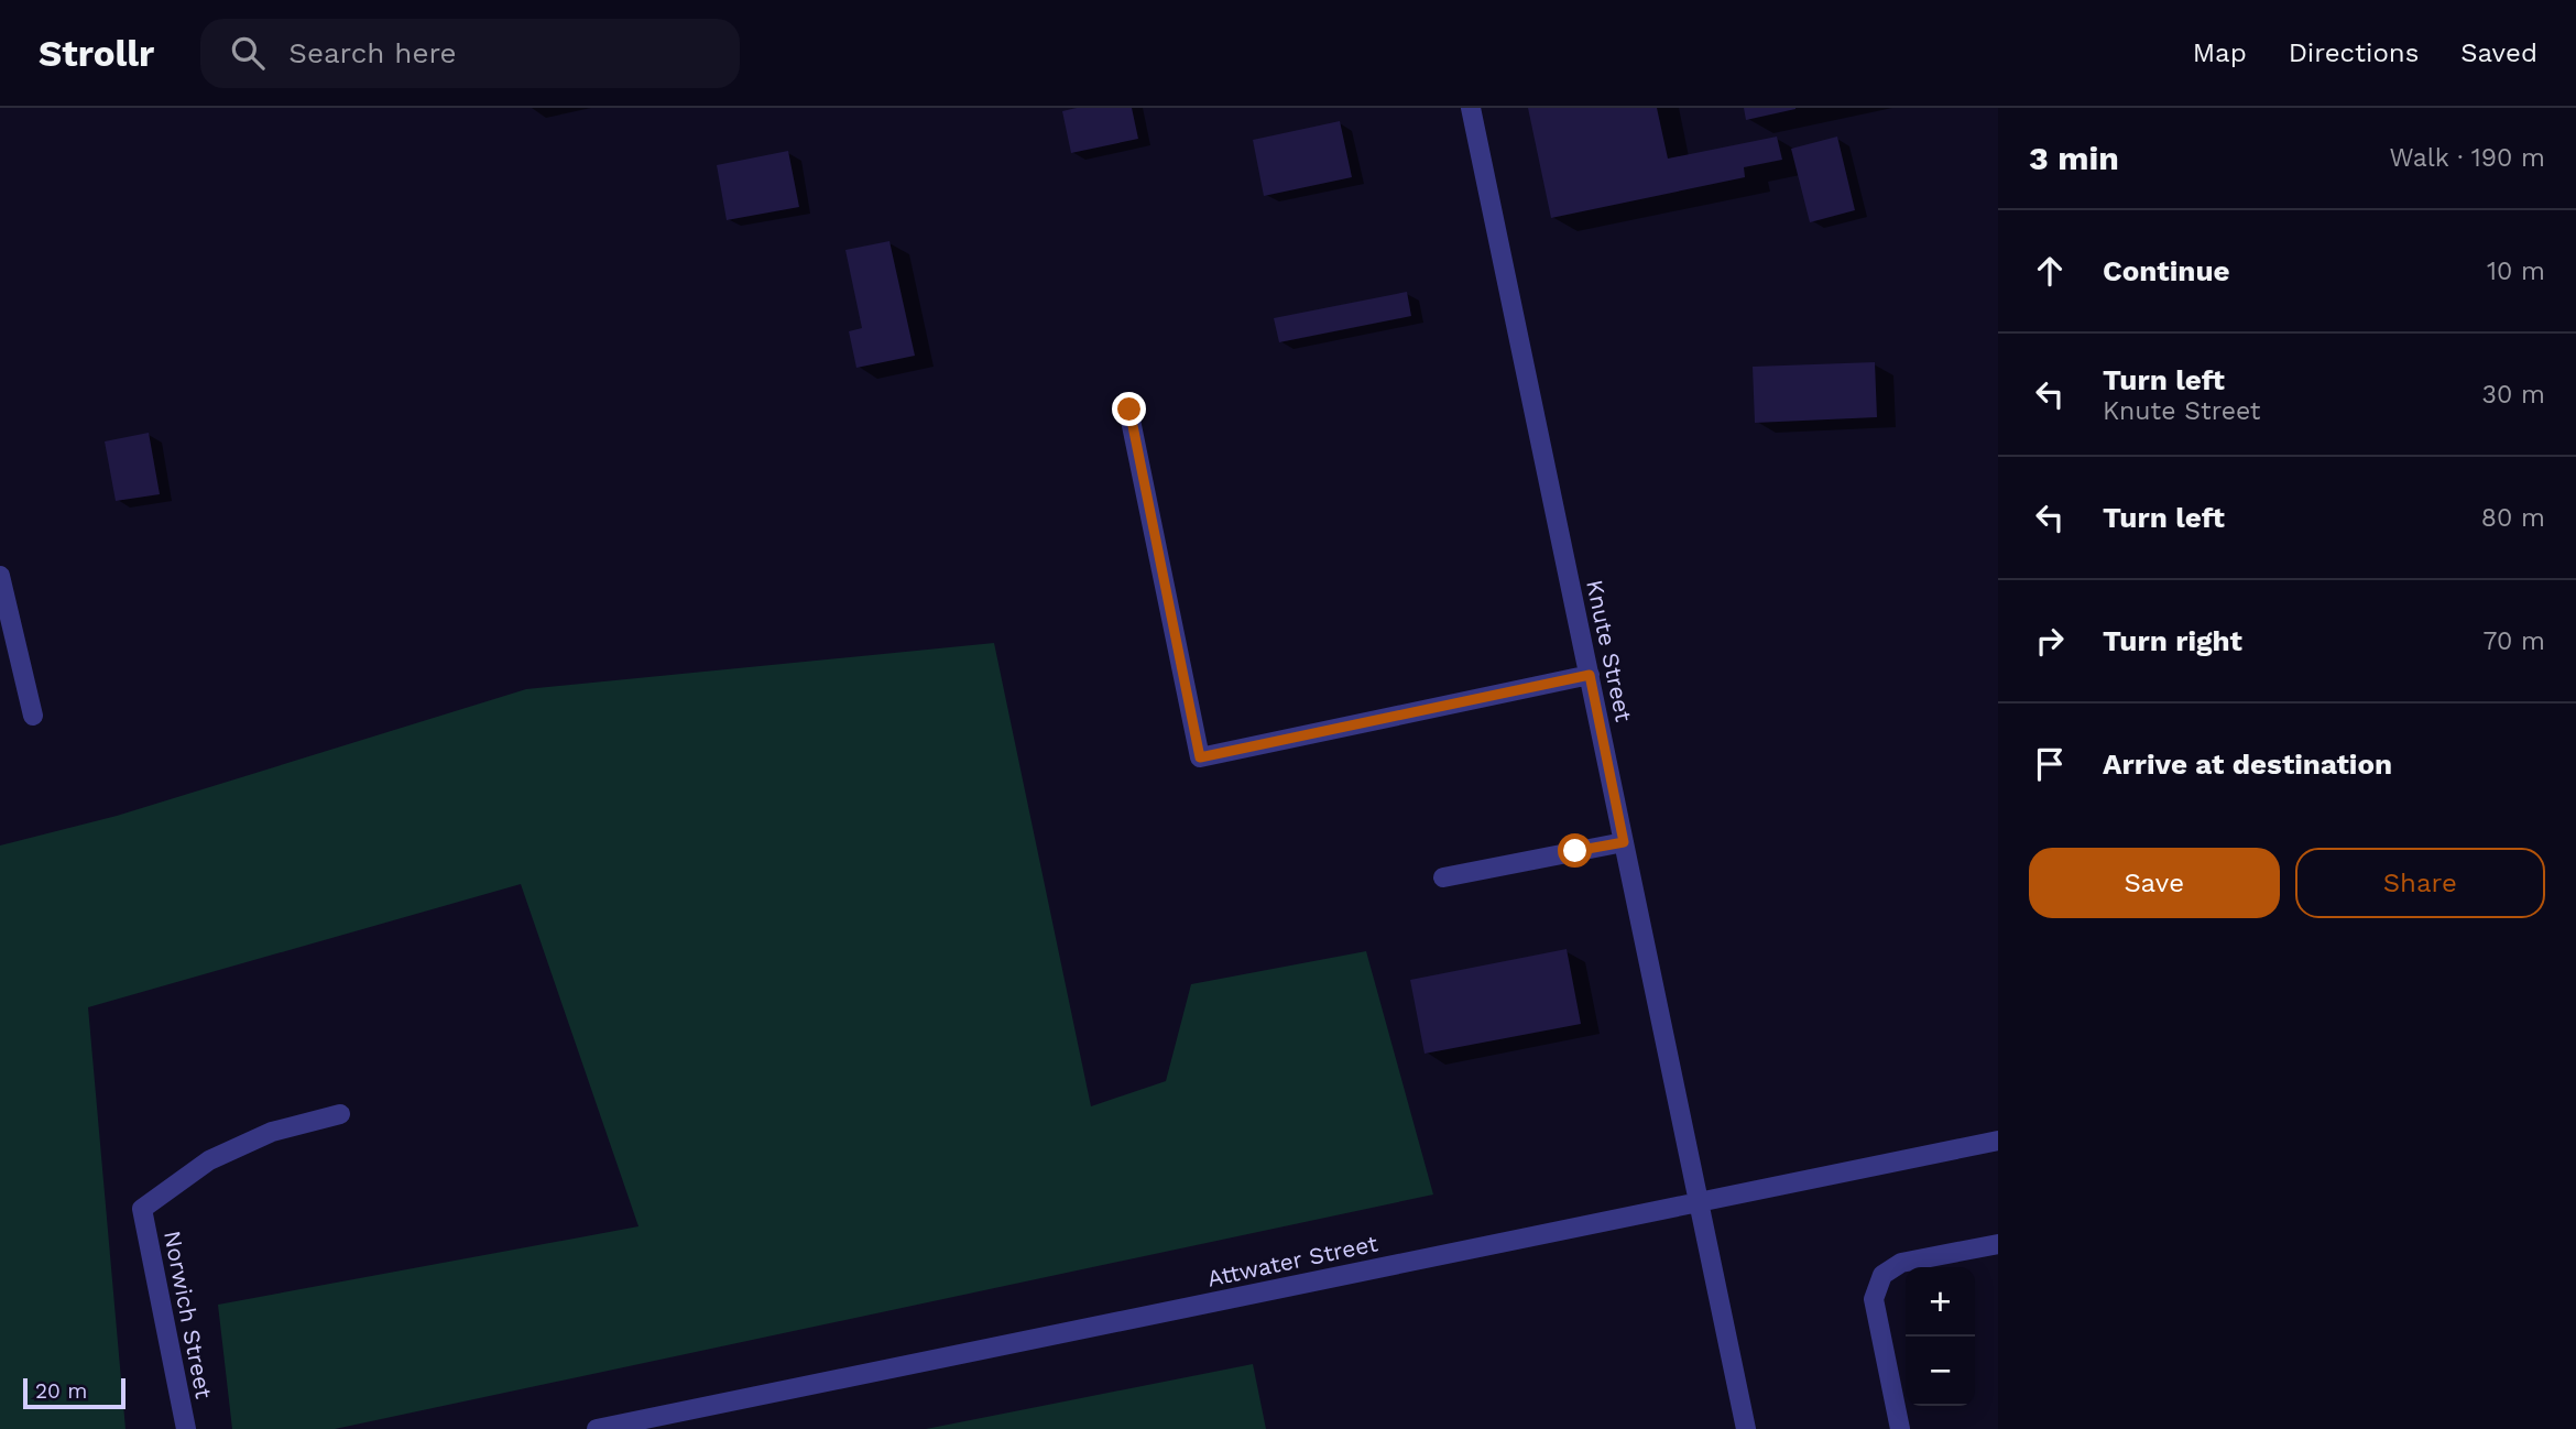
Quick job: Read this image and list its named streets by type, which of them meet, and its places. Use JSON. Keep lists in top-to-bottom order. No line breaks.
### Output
{"streets":{"street":["Knute Street","Attwater Street","Norwich Street"]},"crossings":[["Knute Street","Attwater Street"]],"scale_bar":"20 m","page":{"header":"Strollr","search":"Search here","nav":["Map","Directions","Saved"],"heading":["3 min","Walk · 190 m"],"list":[["Continue","10 m"],["Turn left","Knute Street","30 m"],["Turn left","80 m"],["Turn right","70 m"],"Arrive at destination"],"buttons":["Save","Share"],"map_buttons":["+","−"],"scale":"20 m"}}
